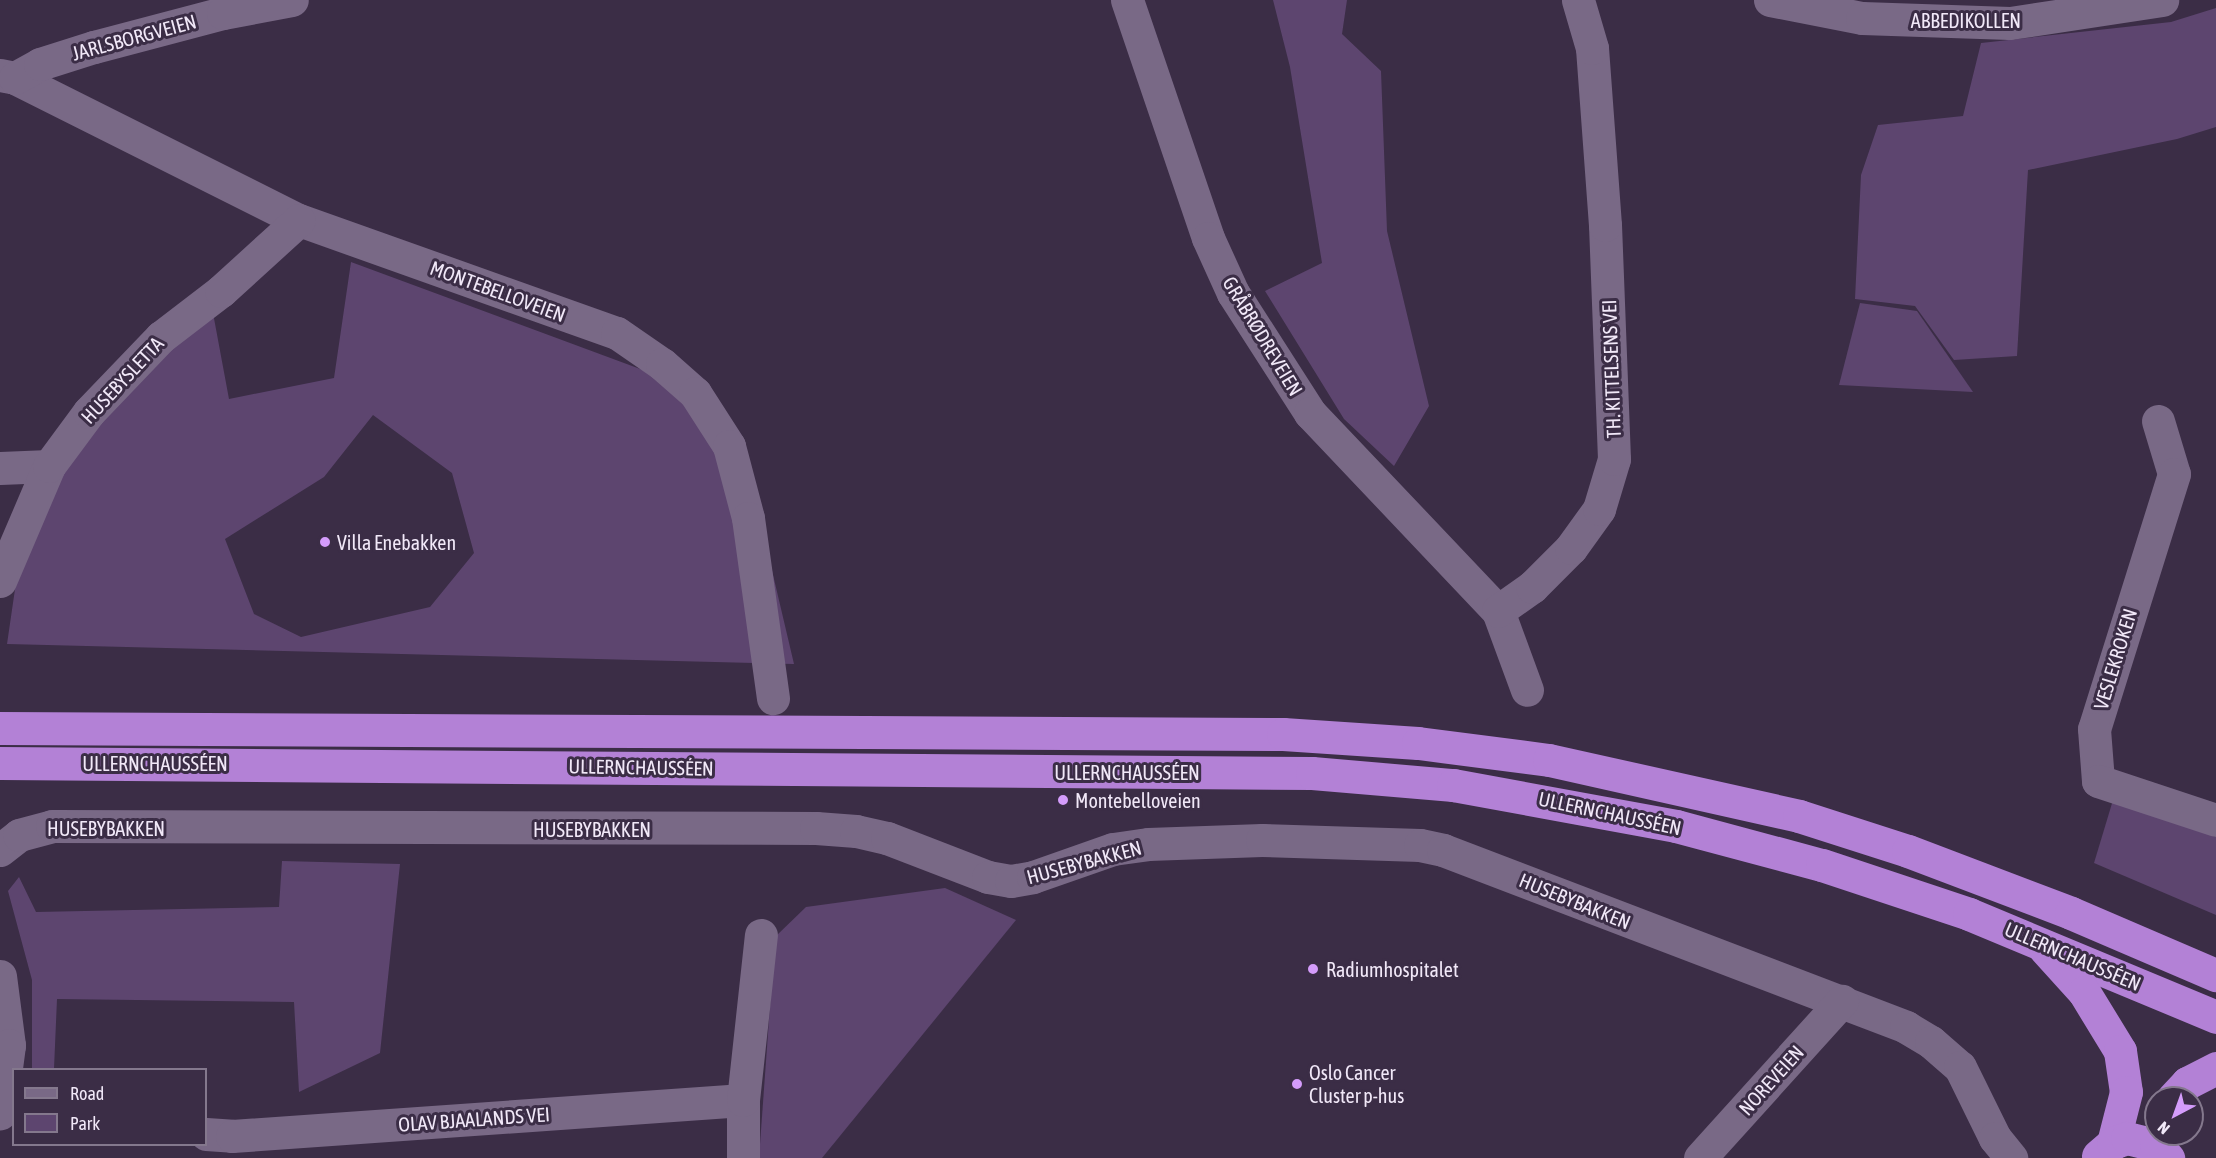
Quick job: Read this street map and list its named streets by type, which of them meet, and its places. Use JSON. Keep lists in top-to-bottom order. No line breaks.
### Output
{"streets":{"highway":["ULLERNCHAUSSÉEN"],"street":["ABBEDIKOLLEN","JARLSBORGVEIEN","MONTEBELLOVEIEN","GRÅBRØDREVEIEN","TH. KITTELSENS VEI","HUSEBYSLETTA","VESLEKROKEN","HUSEBYBAKKEN","NOREVEIEN","OLAV BJAALANDS VEI"]},"crossings":[["JARLSBORGVEIEN","MONTEBELLOVEIEN"],["MONTEBELLOVEIEN","HUSEBYSLETTA"],["GRÅBRØDREVEIEN","TH. KITTELSENS VEI"],["HUSEBYBAKKEN","NOREVEIEN"]],"places":["Villa Enebakken","Montebelloveien","Radiumhospitalet","Oslo Cancer Cluster p-hus"],"legend":["Road","Park"],"north":"bottom left"}
